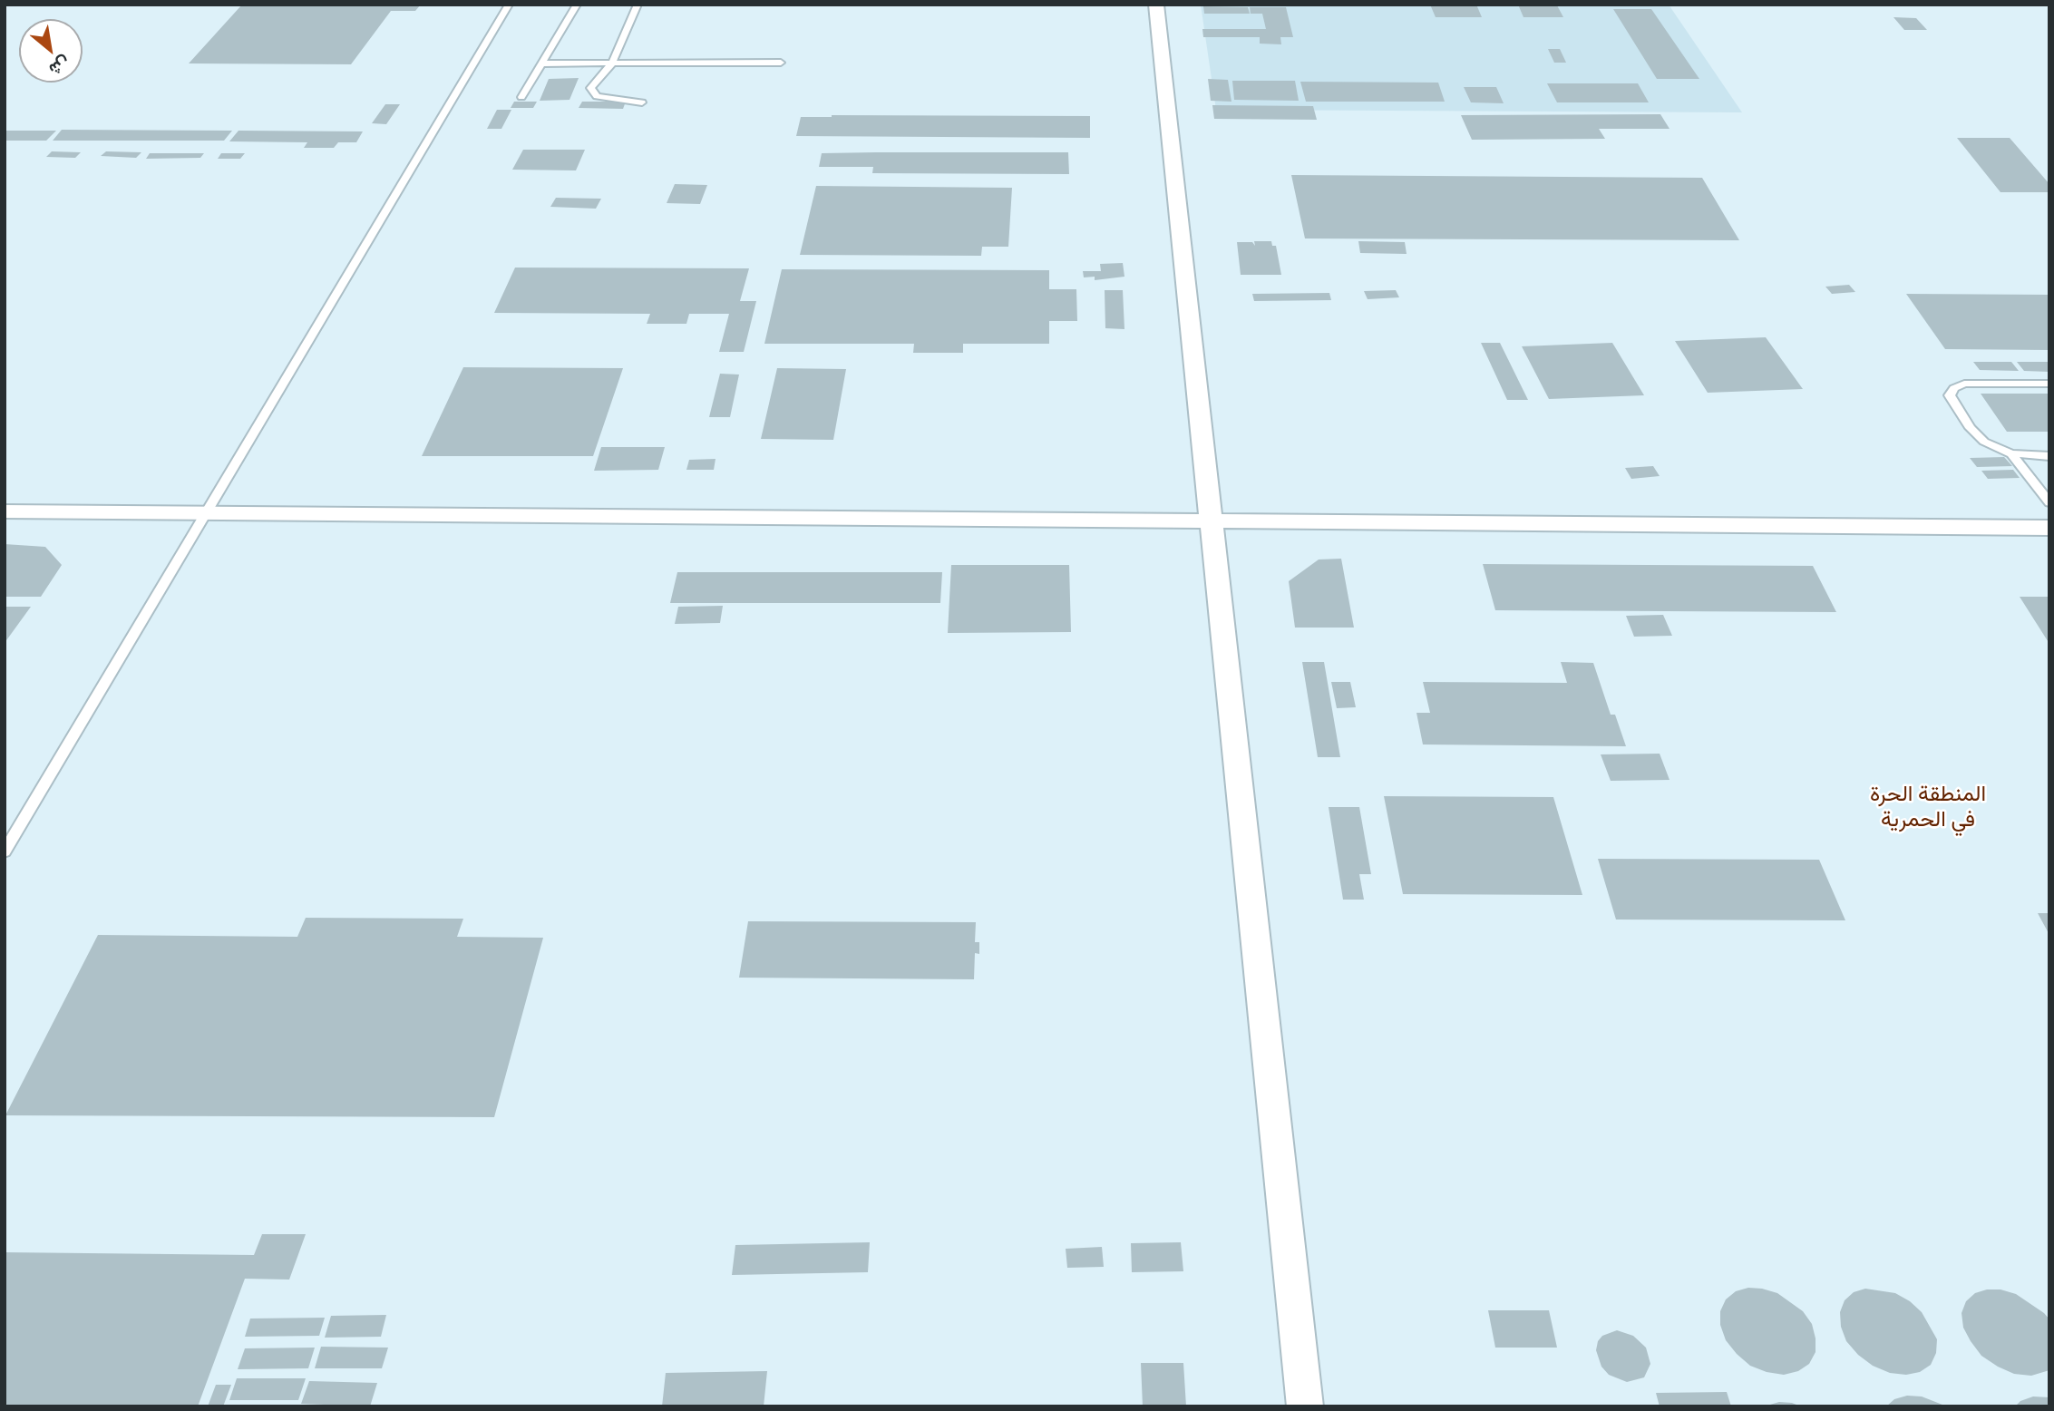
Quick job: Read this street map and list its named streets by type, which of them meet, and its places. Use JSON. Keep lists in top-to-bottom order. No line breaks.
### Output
{"districts":["المنطقة الحرة في الحمرية"],"north":"bottom right"}
